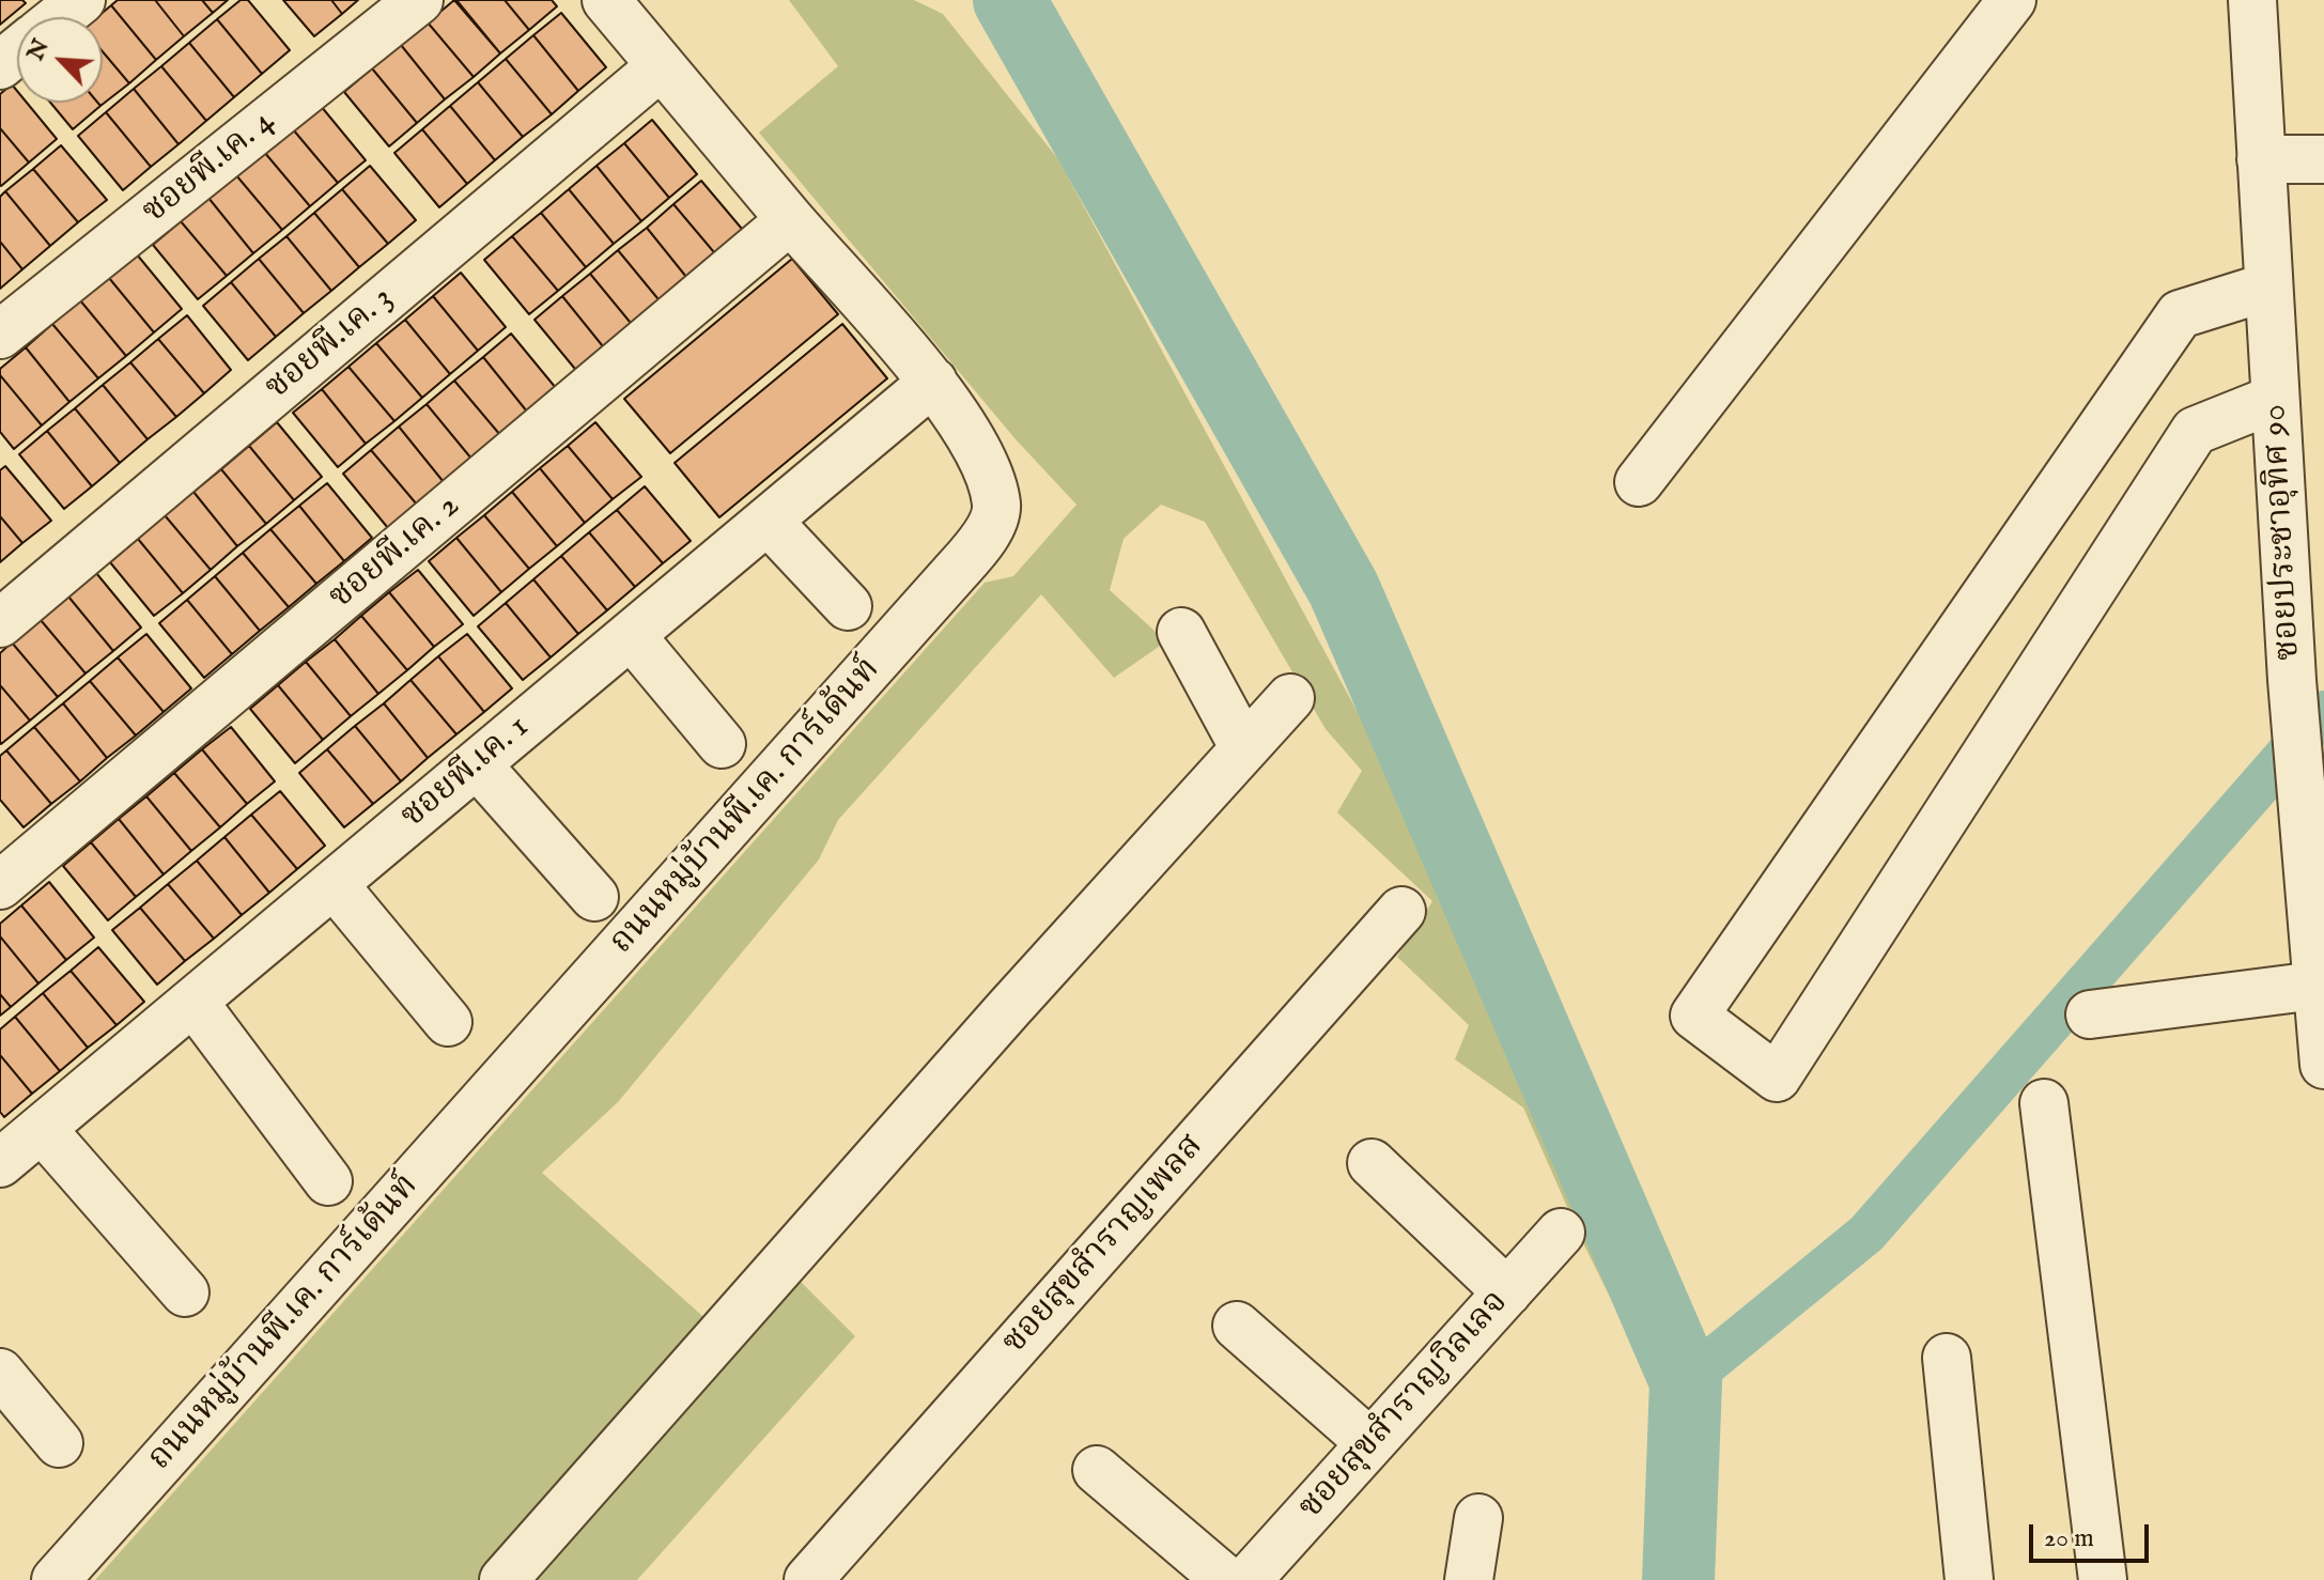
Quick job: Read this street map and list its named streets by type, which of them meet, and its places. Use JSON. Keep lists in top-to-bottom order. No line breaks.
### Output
{"streets":{"street":["ซอยพี.เค. 4","ซอยพี.เค. 3","ซอยประชาอุทิศ 90","ซอยพี.เค. 2","ซอยพี.เค. 1","ถนนหมู่บ้านพี.เค. การ์เด้นท์","ซอยสุขสำราญเพลส","ซอยสุขสำราญวิลเลจ"]},"crossings":[["ซอยพี.เค. 3","ถนนหมู่บ้านพี.เค. การ์เด้นท์"],["ซอยพี.เค. 2","ถนนหมู่บ้านพี.เค. การ์เด้นท์"],["ซอยพี.เค. 1","ถนนหมู่บ้านพี.เค. การ์เด้นท์"]],"scale_bar":"20 m","north":"top left"}
